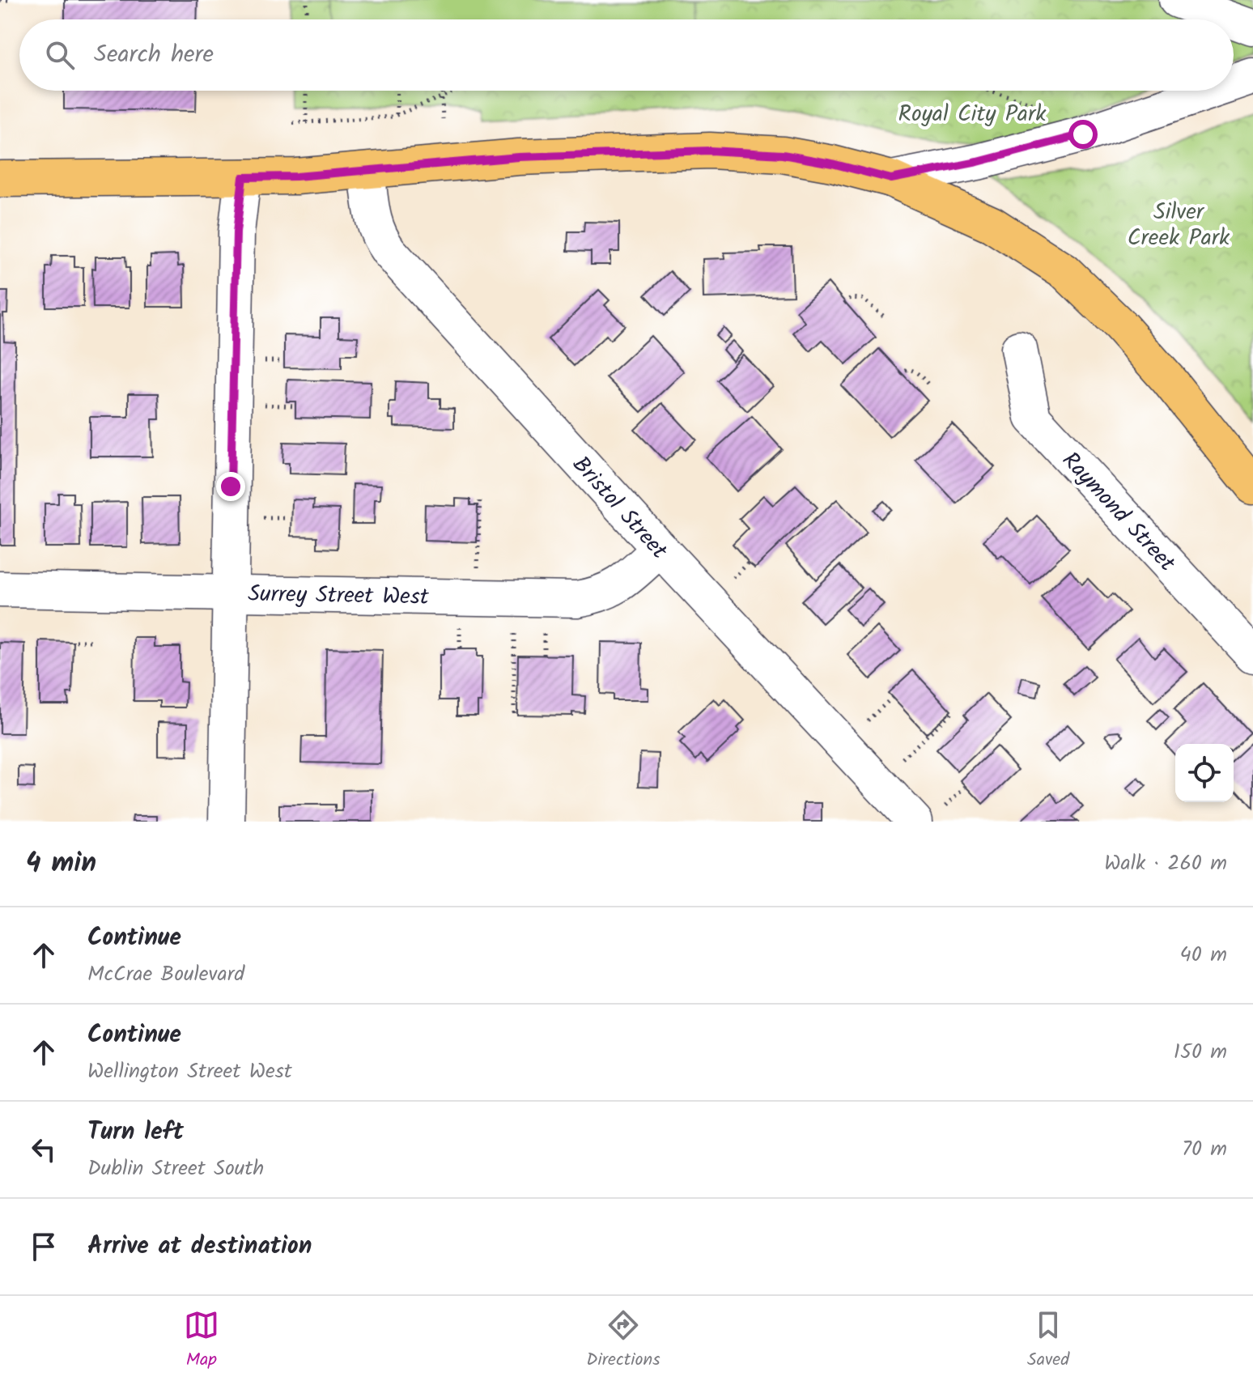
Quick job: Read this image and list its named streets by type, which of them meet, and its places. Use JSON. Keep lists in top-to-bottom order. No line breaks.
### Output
{"streets":{"street":["Bristol Street","Raymond Street","Surrey Street West"]},"crossings":[["Bristol Street","Surrey Street West"]],"parks":["Royal City Park","Silver Creek Park"],"page":{"search":"Search here","heading":["4 min","Walk · 260 m"],"list":[["Continue","McCrae Boulevard","40 m"],["Continue","Wellington Street West","150 m"],["Turn left","Dublin Street South","70 m"],"Arrive at destination"],"nav":["Map","Directions","Saved"]}}
